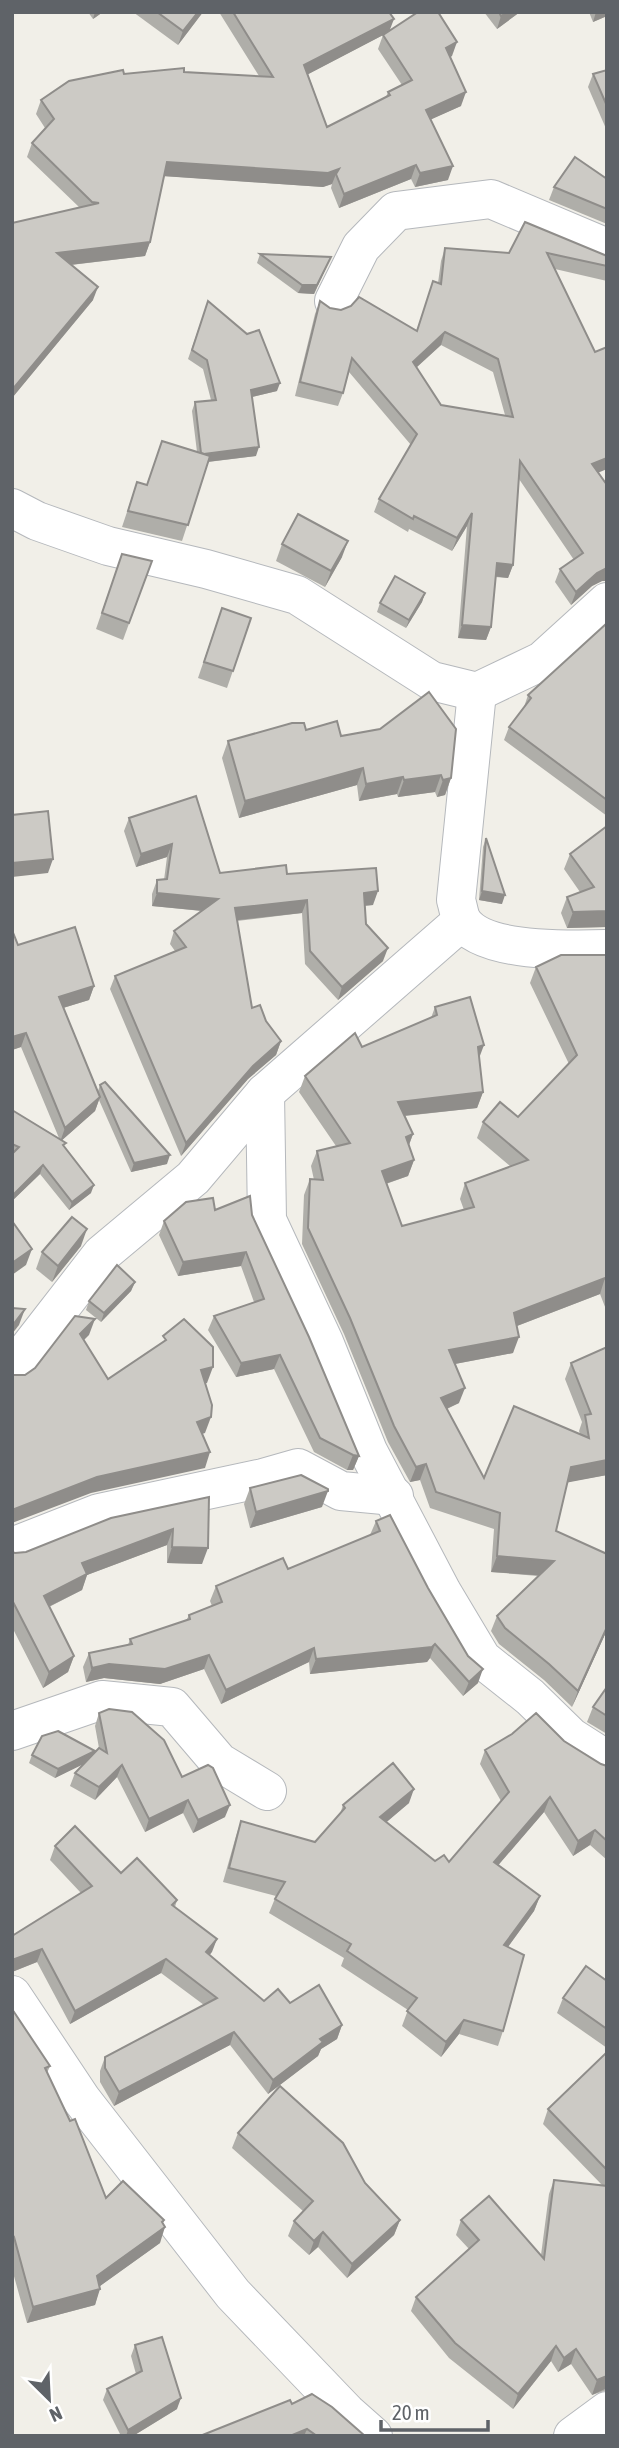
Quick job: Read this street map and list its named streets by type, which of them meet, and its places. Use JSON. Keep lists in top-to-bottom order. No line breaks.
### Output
{"scale_bar":"20 m","north":"bottom right"}
